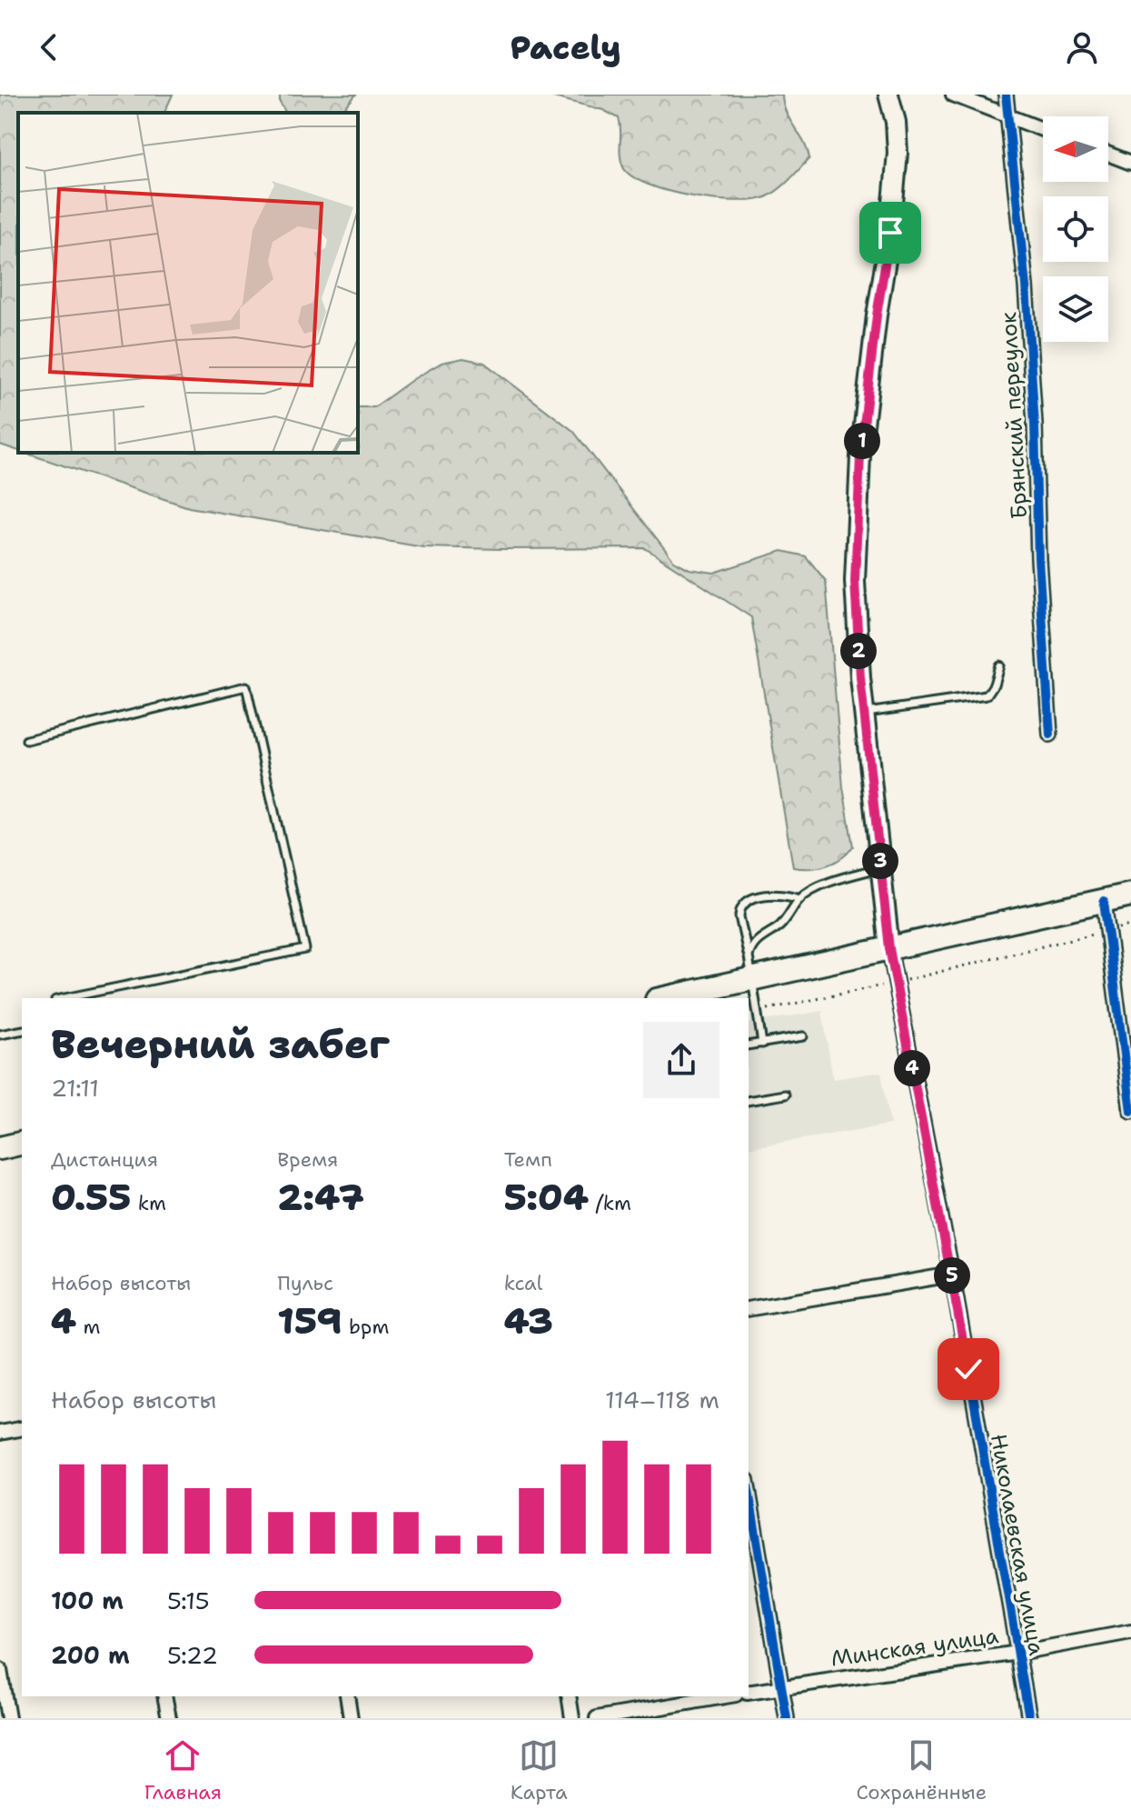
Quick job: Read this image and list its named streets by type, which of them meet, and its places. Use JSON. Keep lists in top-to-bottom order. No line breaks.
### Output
{"streets":{"street":["Брянский переулок","Николаевская улица","Минская улица"]},"crossings":[["Николаевская улица","Минская улица"]],"north":"left","page":{"header":"Pacely","pins":["1","2","3","4","5"],"heading":["Вечерний забег","21:11"],"stats":[["Дистанция","0.55 km"],["Время","2:47"],["Темп","5:04 /km"],["Набор высоты","4 m"],["Пульс","159 bpm"],["kcal","43"]],"chart":["Набор высоты","114–118 m"],"list":[{"name":"100 m","note":"5:15"},{"name":"200 m","note":"5:22"}],"tabs":["Главная","Карта","Сохранённые"]}}
